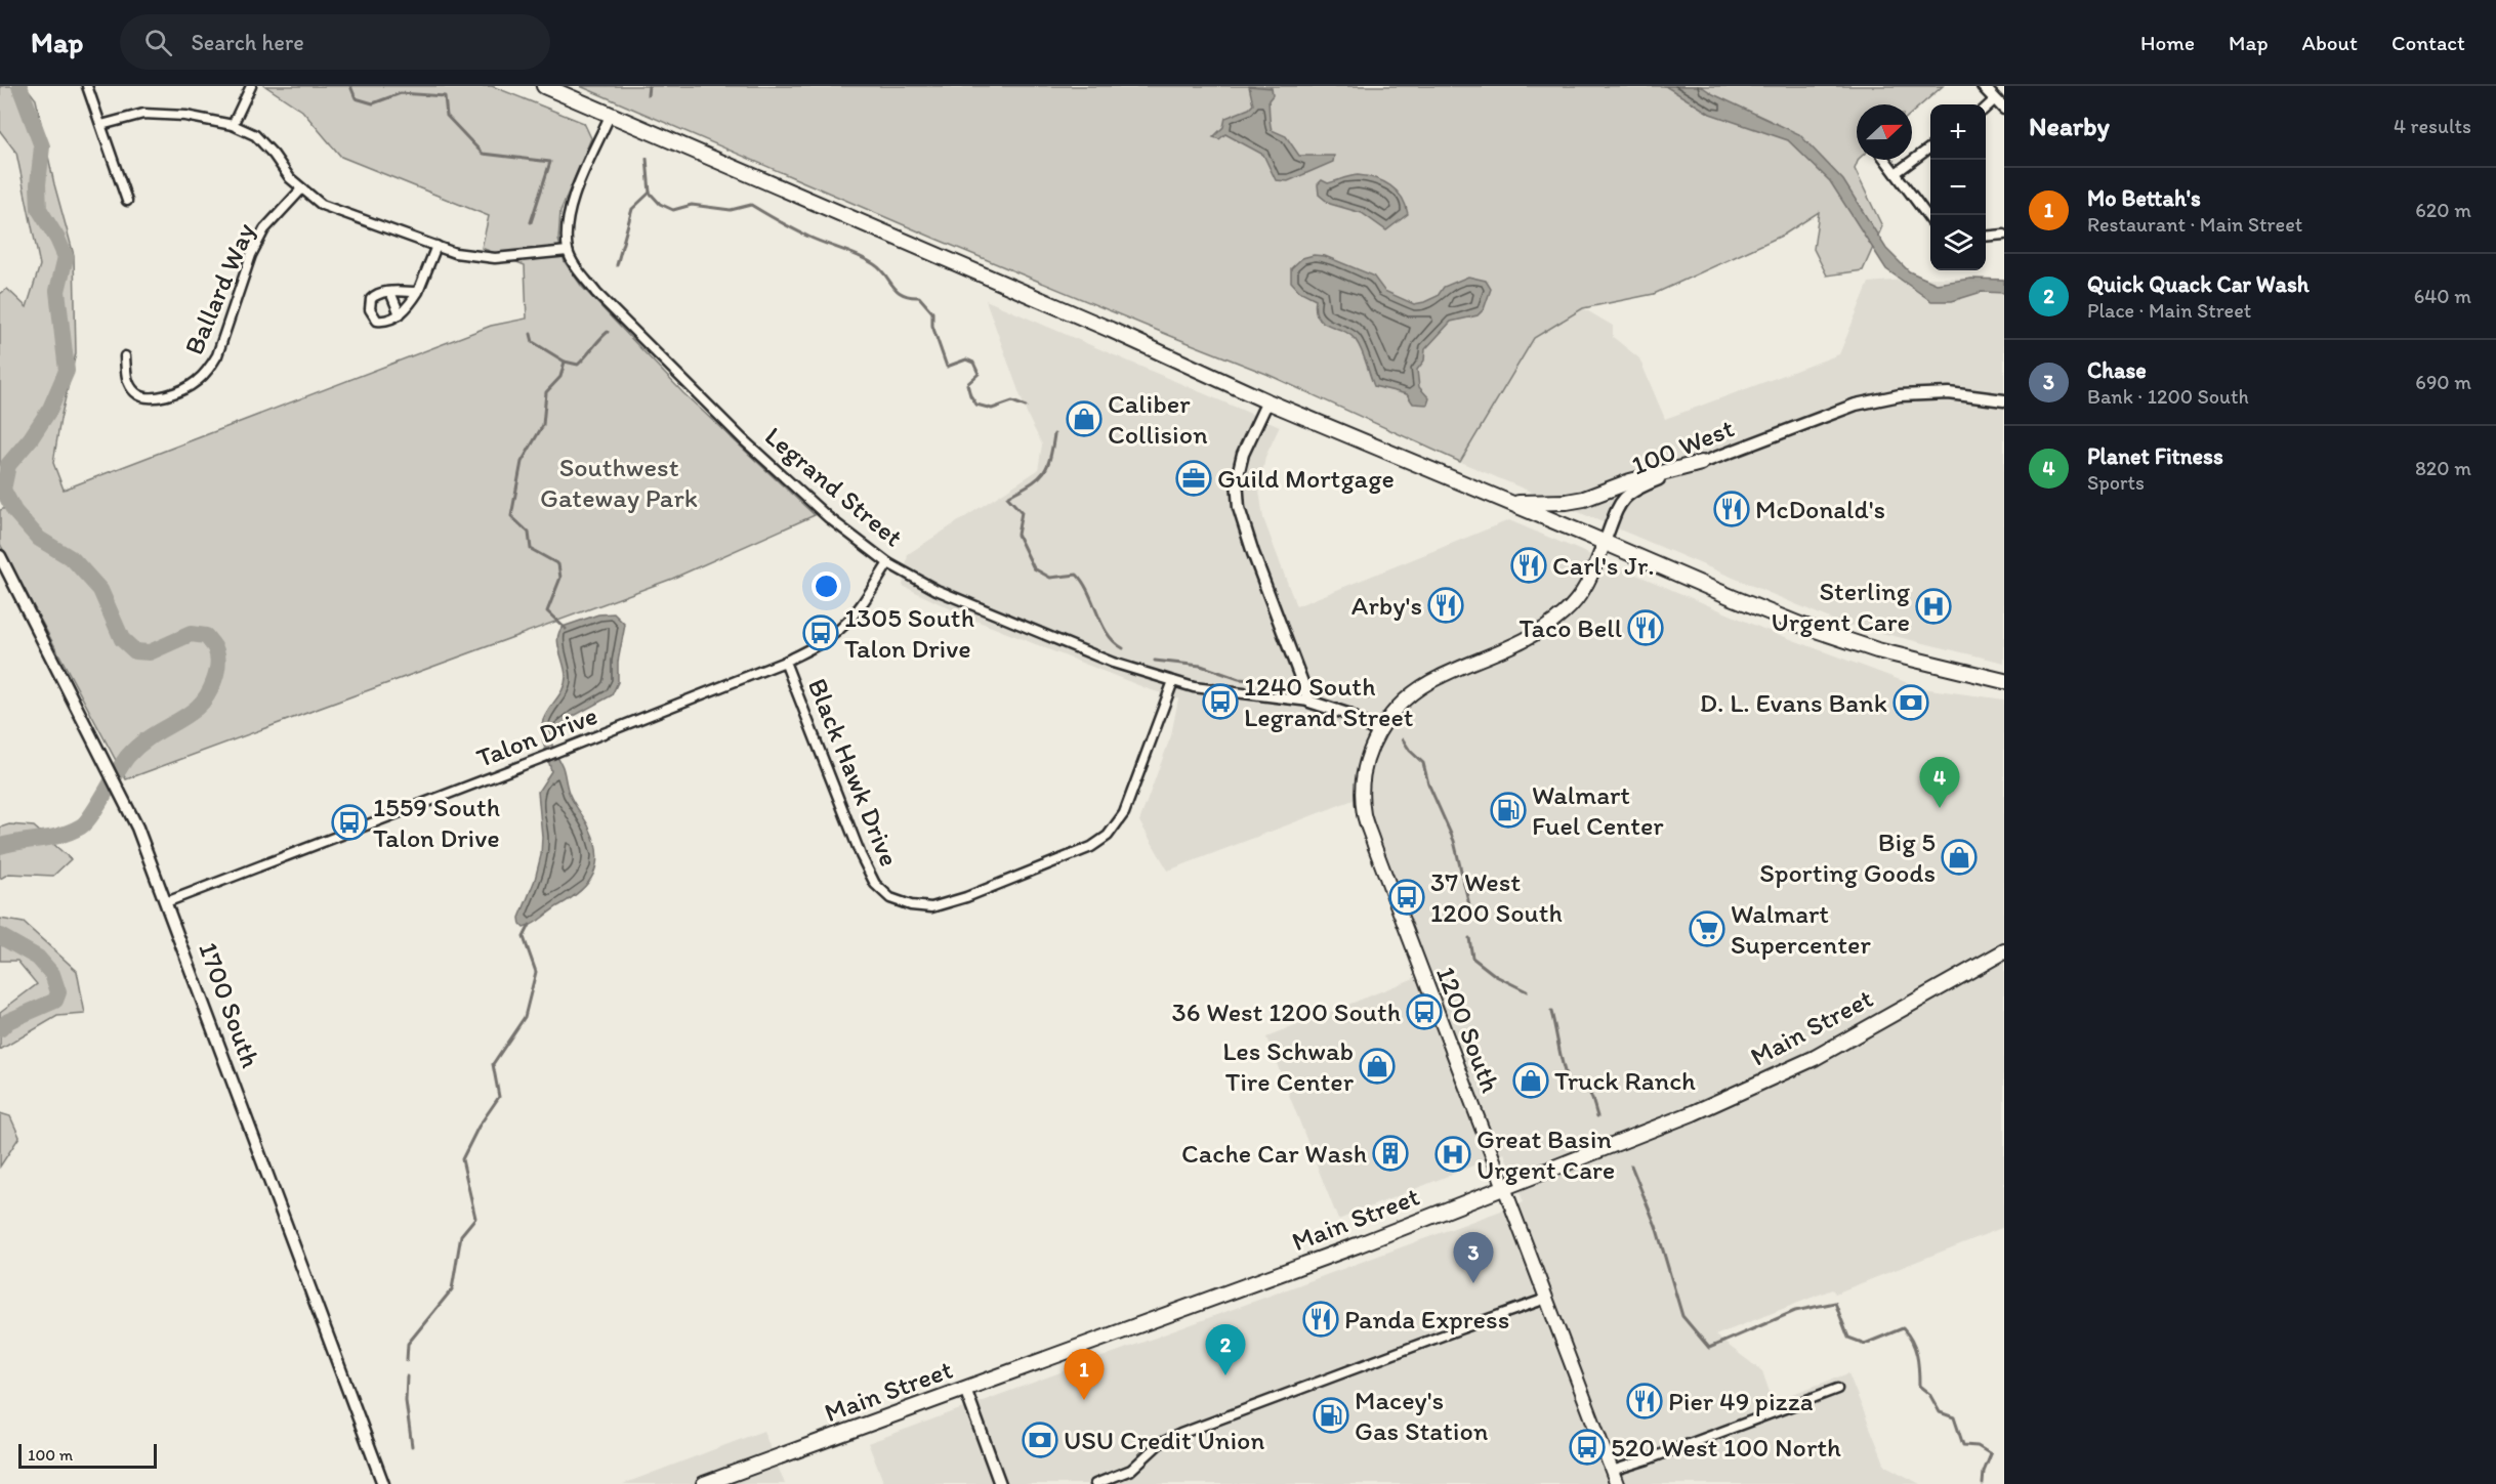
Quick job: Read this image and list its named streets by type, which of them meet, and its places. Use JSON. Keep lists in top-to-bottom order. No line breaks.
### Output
{"streets":{"main road":["100 West","Main Street","1200 South"],"street":["Ballard Way","Legrand Street","Talon Drive","Black Hawk Drive","1700 South"]},"crossings":[["100 West","Legrand Street"],["100 West","1200 South"],["Legrand Street","Talon Drive"],["Legrand Street","Black Hawk Drive"],["Talon Drive","Black Hawk Drive"],["Talon Drive","1700 South"],["Main Street","1200 South"]],"parks":["Southwest Gateway Park"],"places":{"shop":["Caliber Collision","Big 5 Sporting Goods","Les Schwab Tire Center","Truck Ranch"],"office":["Guild Mortgage"],"restaurant":["McDonald's","Carl's Jr.","Arby's","Taco Bell","Panda Express","Pier 49 pizza"],"hospital":["Sterling Urgent Care","Great Basin Urgent Care"],"bus stop":["1305 South Talon Drive","1240 South Legrand Street","1559 South Talon Drive","37 West 1200 South","36 West 1200 South","520 West 100 North"],"bank":["D. L. Evans Bank","USU Credit Union"],"fuel station":["Walmart Fuel Center","Macey's Gas Station"],"supermarket":["Walmart Supercenter"],"building":["Cache Car Wash"]},"scale_bar":"100 m","north":"right","page":{"header":"Map","search":"Search here","nav":["Home","Map","About","Contact"],"heading":["Nearby","4 results"],"map_buttons":["+","−"],"list":[{"mark":"1","name":"Mo Bettah's","note":"Restaurant · Main Street","value":"620 m"},{"mark":"2","name":"Quick Quack Car Wash","note":"Place · Main Street","value":"640 m"},{"mark":"3","name":"Chase","note":"Bank · 1200 South","value":"690 m"},{"mark":"4","name":"Planet Fitness","note":"Sports","value":"820 m"}],"pins":["4","3","2","1"],"scale":"100 m"}}
